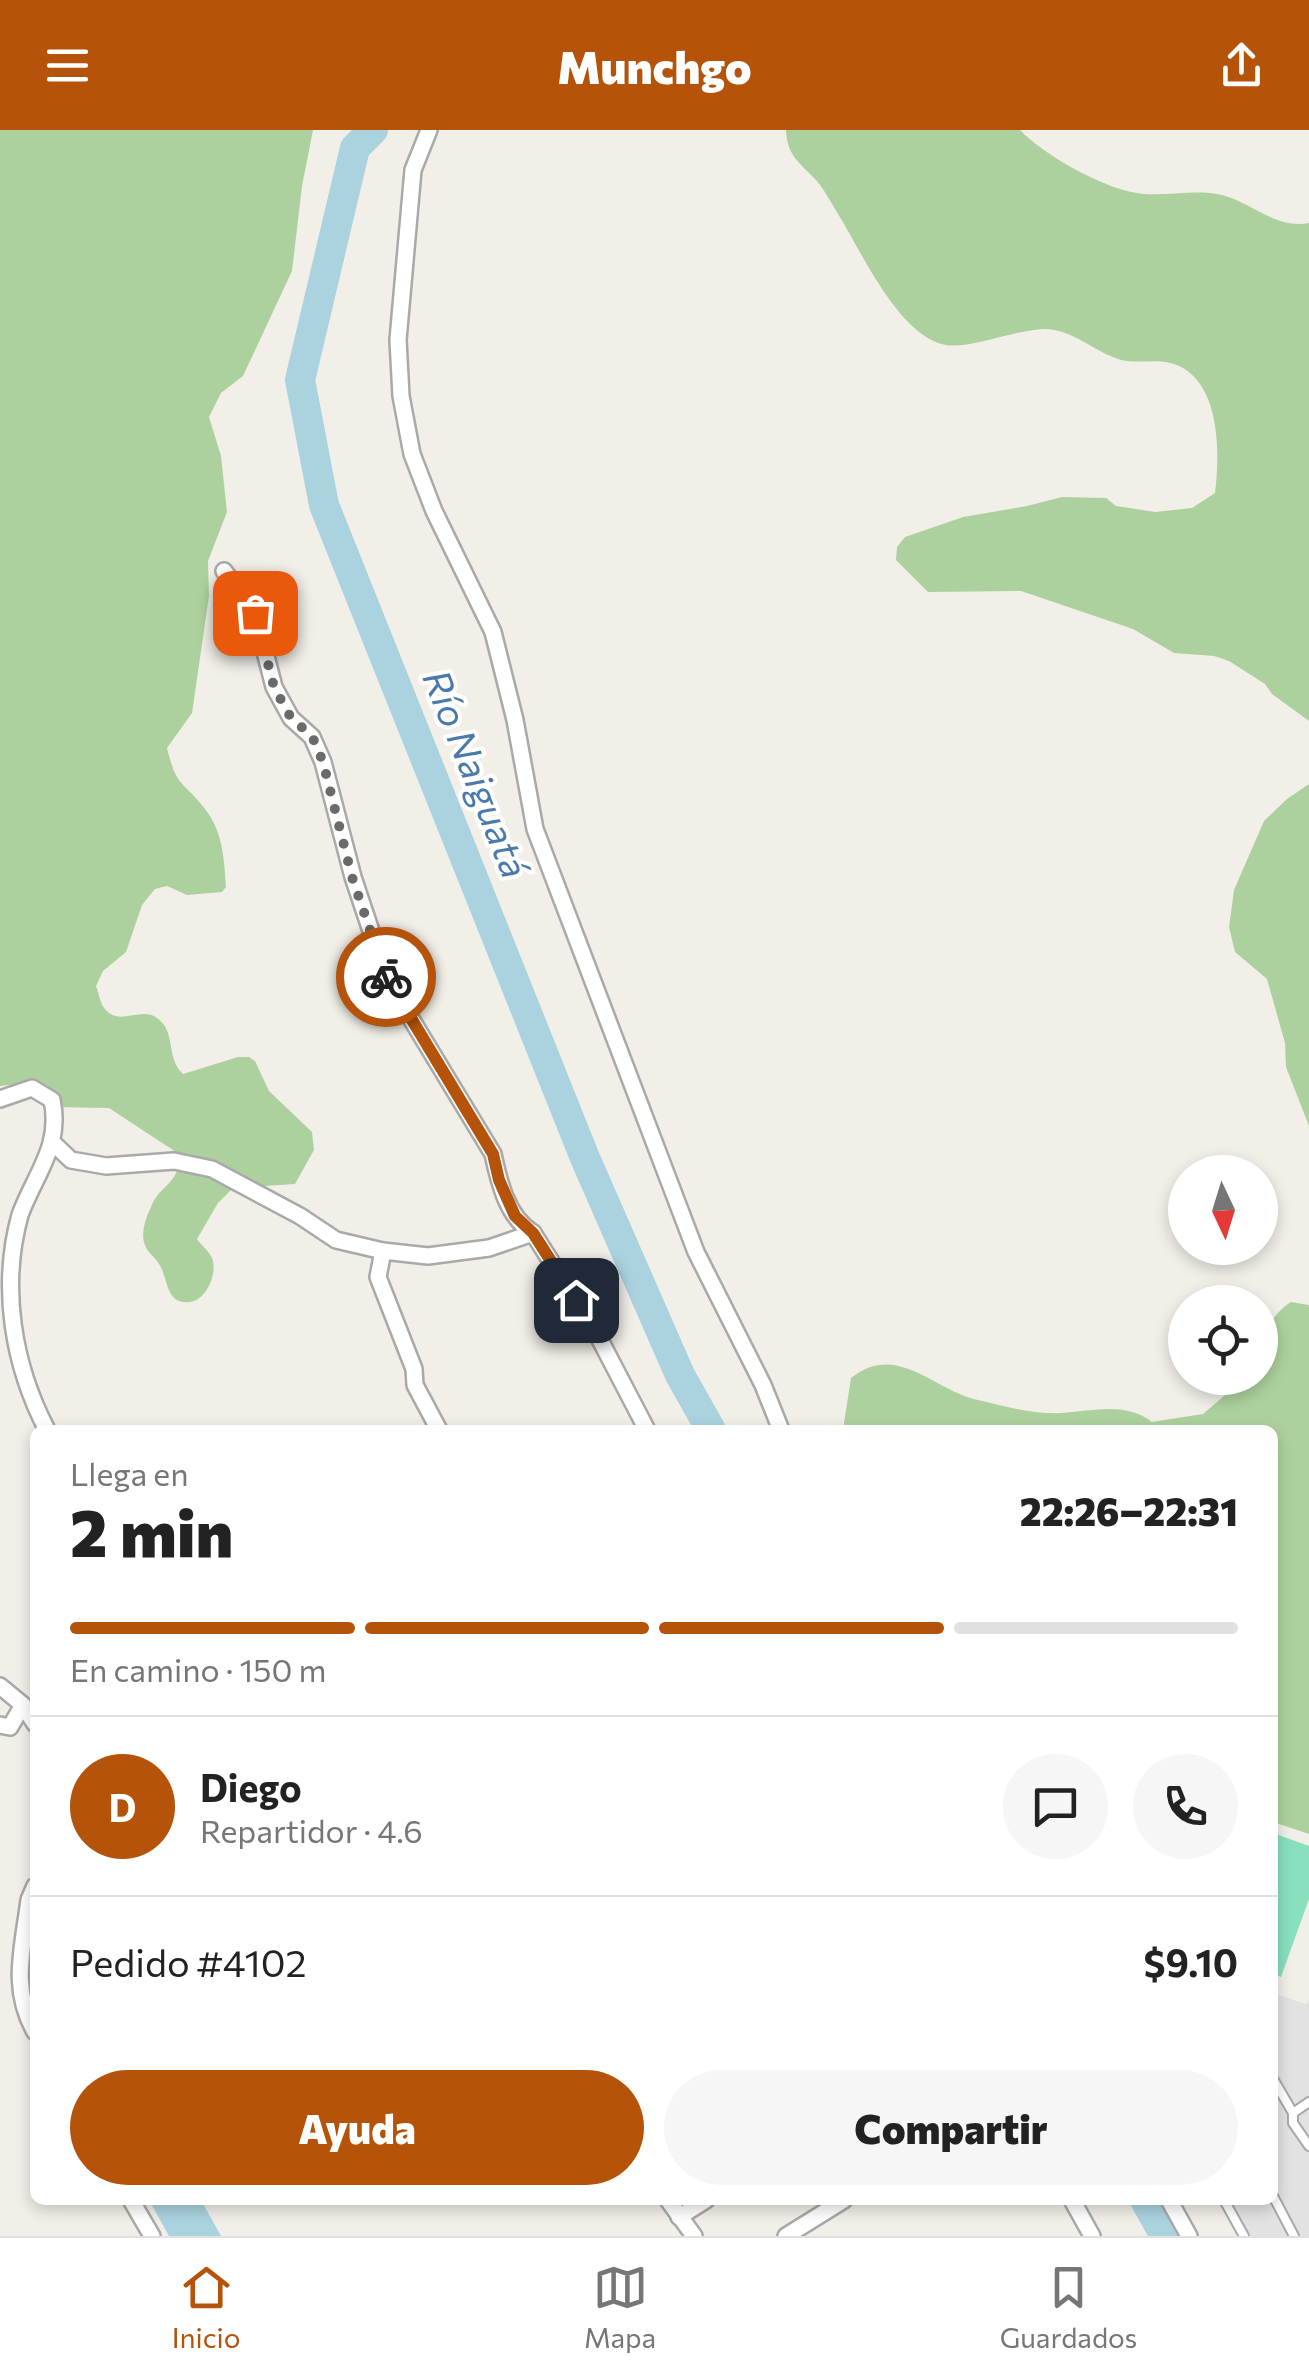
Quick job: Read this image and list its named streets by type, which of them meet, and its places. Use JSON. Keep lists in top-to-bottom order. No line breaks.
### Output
{"water":["Río Naiguatá"],"north":"bottom","page":{"header":"Munchgo","heading":["2 min","Llega en","22:26–22:31"],"panel":["Diego","Repartidor · 4.6","Pedido #4102","$9.10"],"bar":"En camino · 150 m","round":"D","buttons":["Ayuda","Compartir"],"tabs":["Inicio","Mapa","Guardados"]}}
